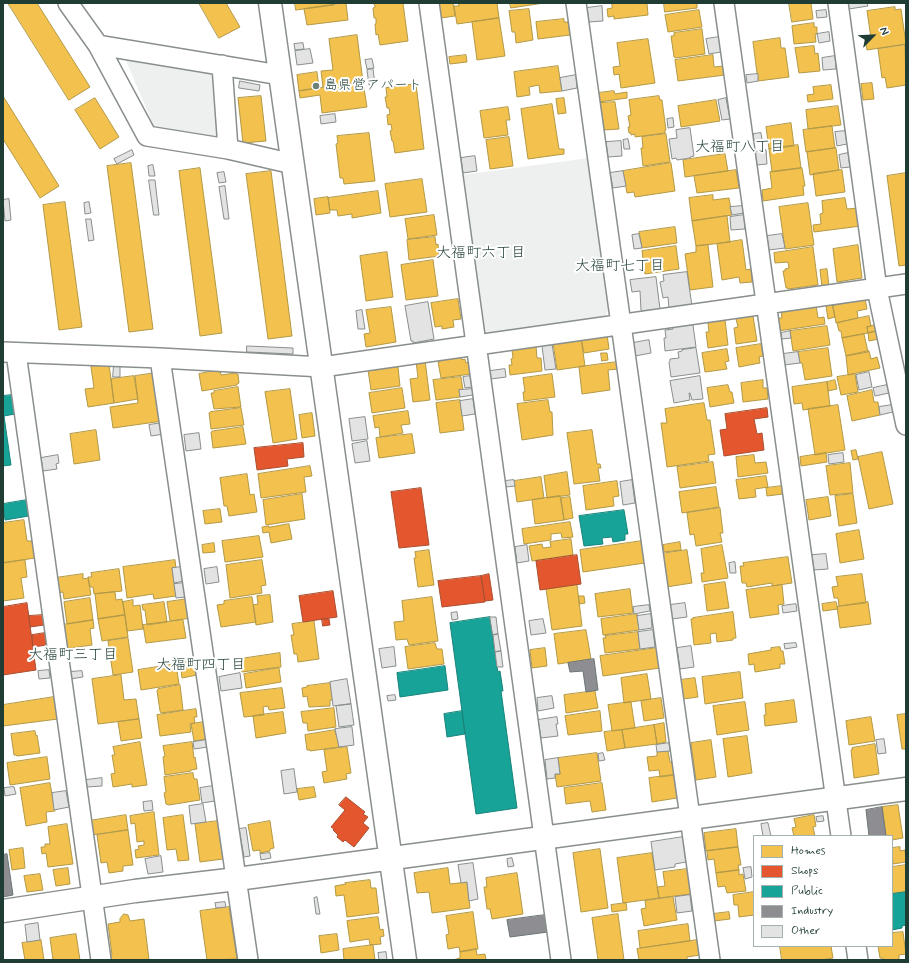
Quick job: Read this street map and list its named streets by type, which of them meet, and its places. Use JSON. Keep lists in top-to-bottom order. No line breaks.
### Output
{"districts":["大福町八丁目","大福町六丁目","大福町七丁目","大福町三丁目","大福町四丁目"],"places":["島県営アパート"],"legend":["Homes","Shops","Public","Industry","Other"],"north":"top right"}
